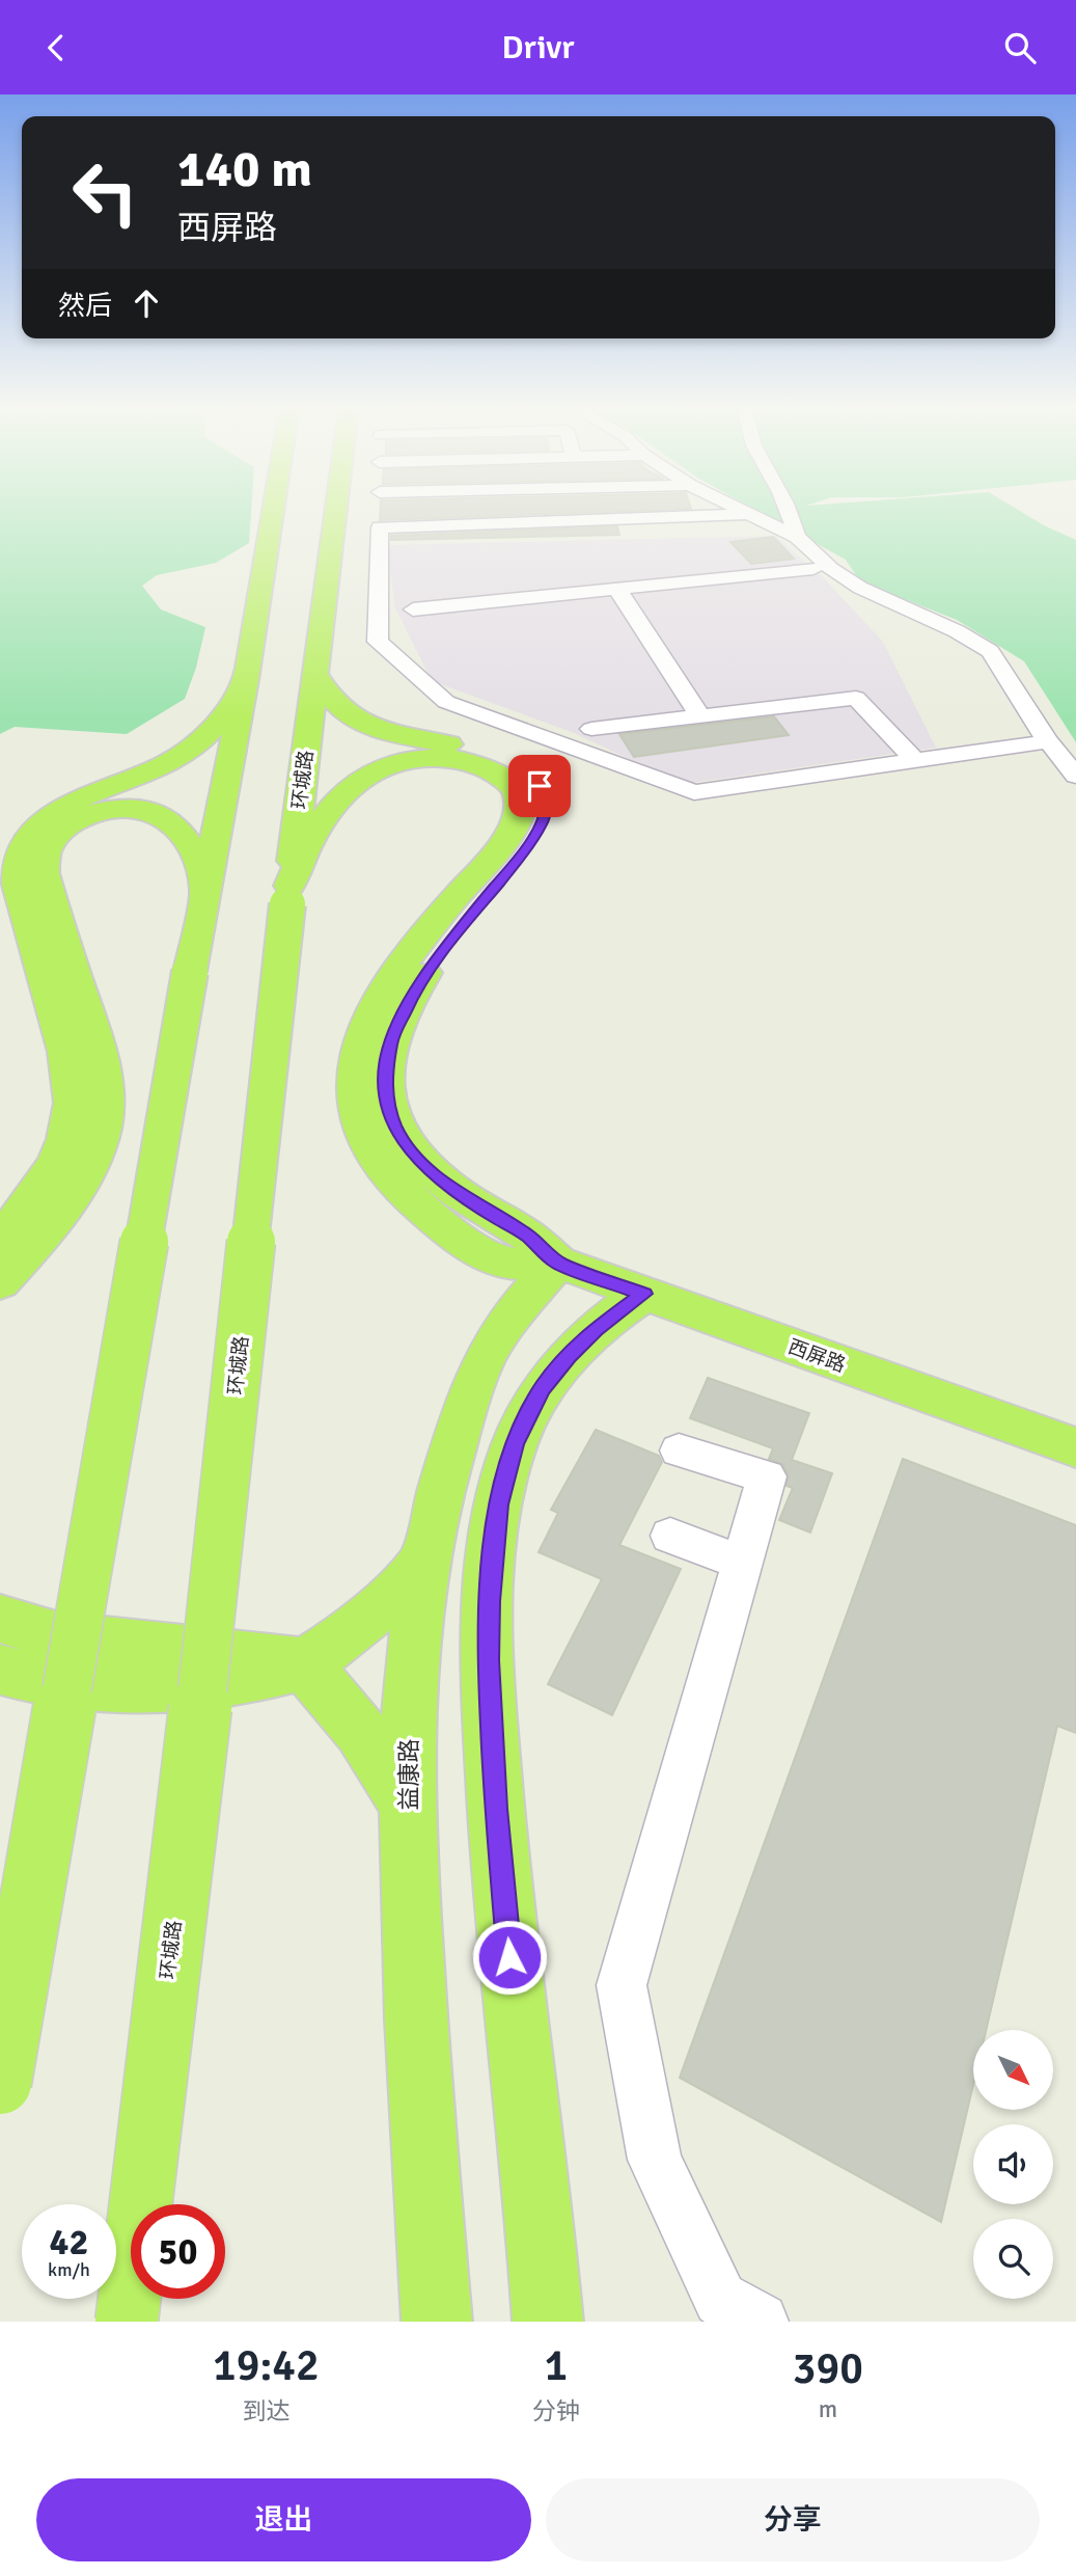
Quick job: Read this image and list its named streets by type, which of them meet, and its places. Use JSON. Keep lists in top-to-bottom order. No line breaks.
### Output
{"streets":{"main road":["环城路","西屏路","益康路"]},"crossings":[["西屏路","益康路"]],"north":"bottom right","page":{"header":"Drivr","turn":["140 m","西屏路"],"then":"然后","speed":"42 km/h","limit":"50","eta":["19:42","到达","1","分钟","390","m"],"buttons":["退出","分享"]}}
